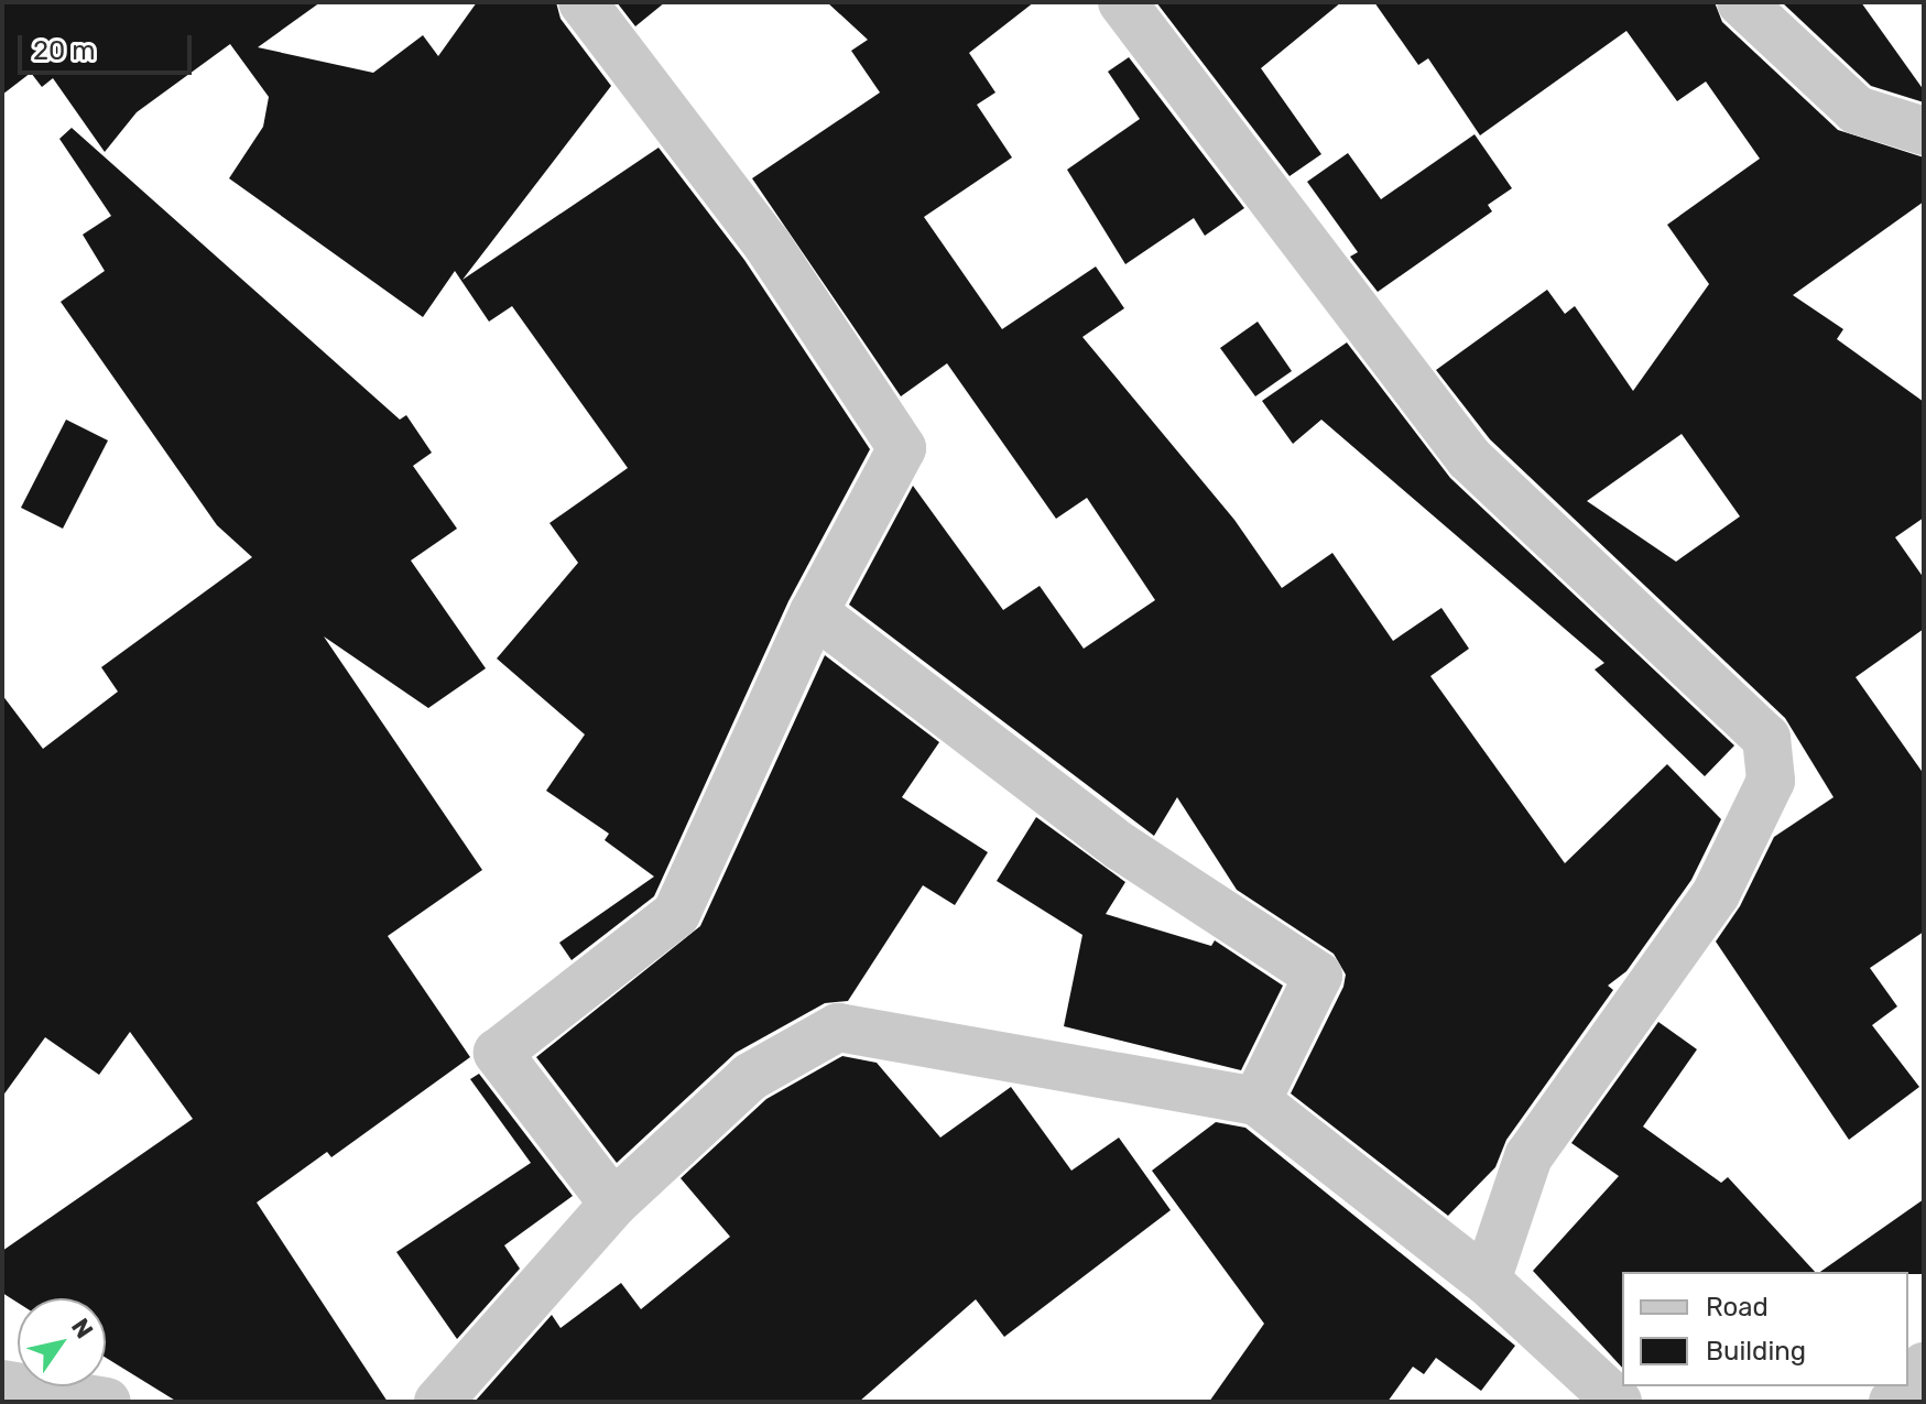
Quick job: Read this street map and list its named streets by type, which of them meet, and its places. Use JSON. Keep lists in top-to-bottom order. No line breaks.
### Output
{"legend":["Road","Building"],"scale_bar":"20 m","north":"top right"}
